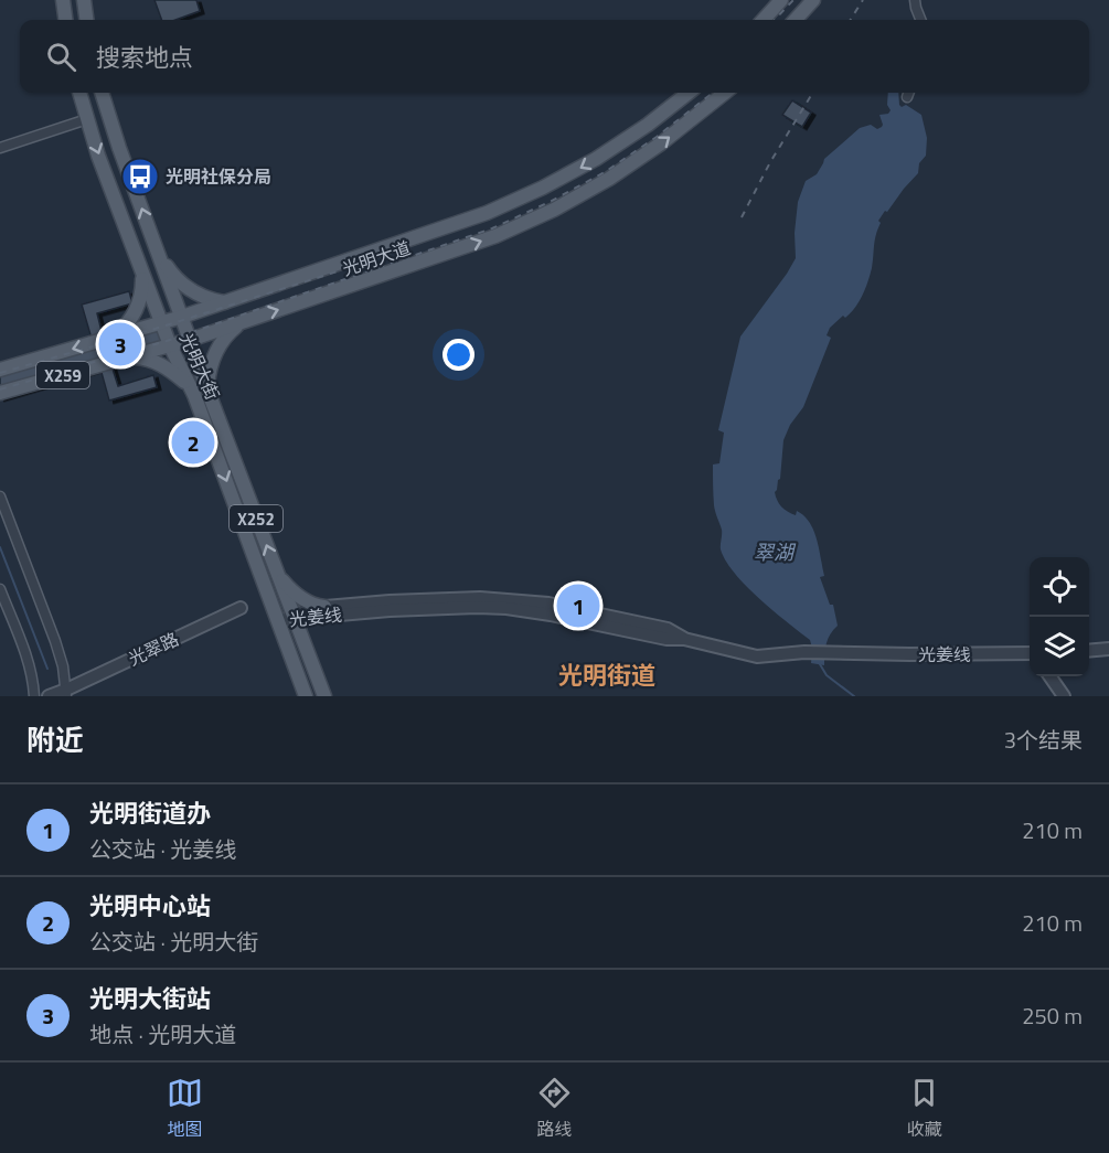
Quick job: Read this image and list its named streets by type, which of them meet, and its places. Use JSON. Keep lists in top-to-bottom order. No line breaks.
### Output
{"streets":{"main road":["光明大道","光明大街","X259","X252"],"street":["光姜线","光翠路"]},"crossings":[["光明大道","光明大街"],["光明大街","光姜线"]],"districts":["光明街道"],"water":["翠湖"],"places":{"bus stop":["光明社保分局"]},"page":{"search":"搜索地点","pins":["3","2","1"],"heading":["附近","3个结果"],"list":[{"mark":"1","name":"光明街道办","note":"公交站 · 光姜线","value":"210 m"},{"mark":"2","name":"光明中心站","note":"公交站 · 光明大街","value":"210 m"},{"mark":"3","name":"光明大街站","note":"地点 · 光明大道","value":"250 m"}],"nav":["地图","路线","收藏"]}}
